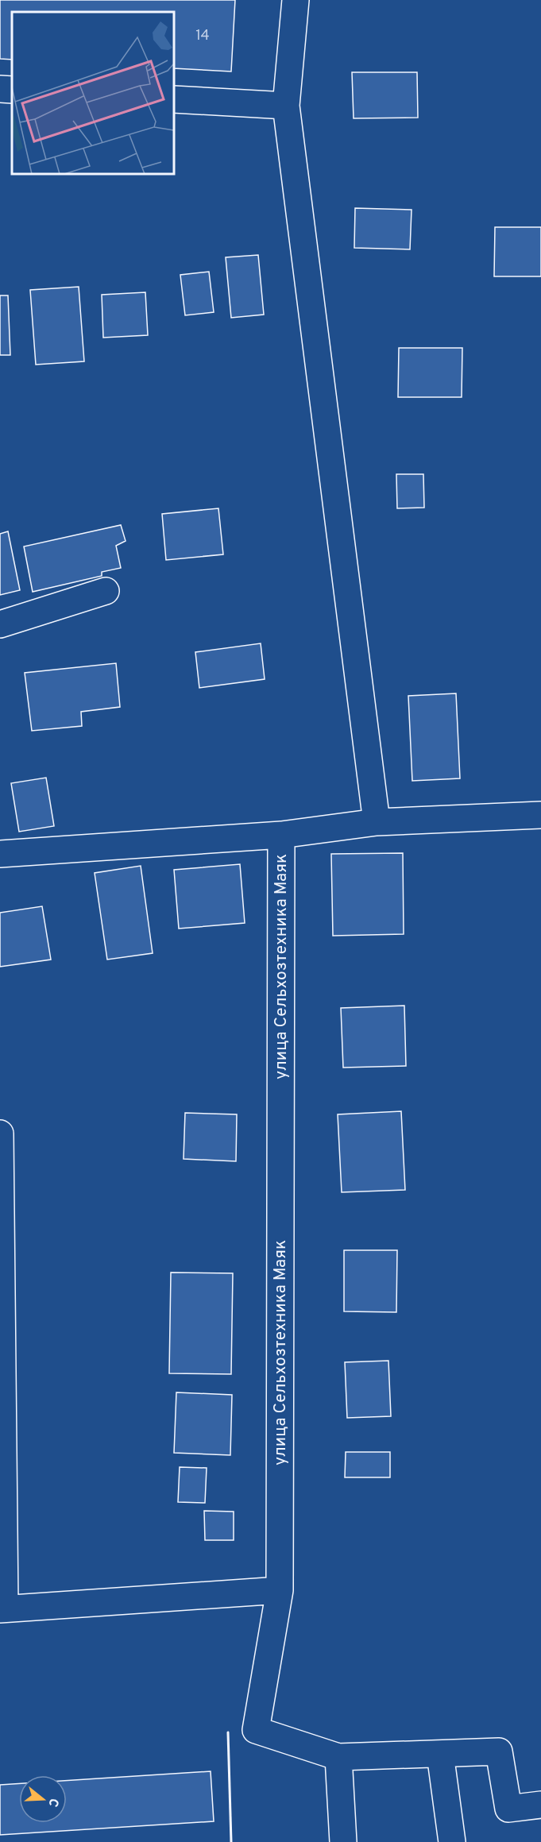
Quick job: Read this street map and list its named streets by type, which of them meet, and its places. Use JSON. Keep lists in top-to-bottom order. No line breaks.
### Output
{"streets":{"street":["улица Сельхозтехника Маяк"]},"house_numbers":["14"],"north":"right"}
